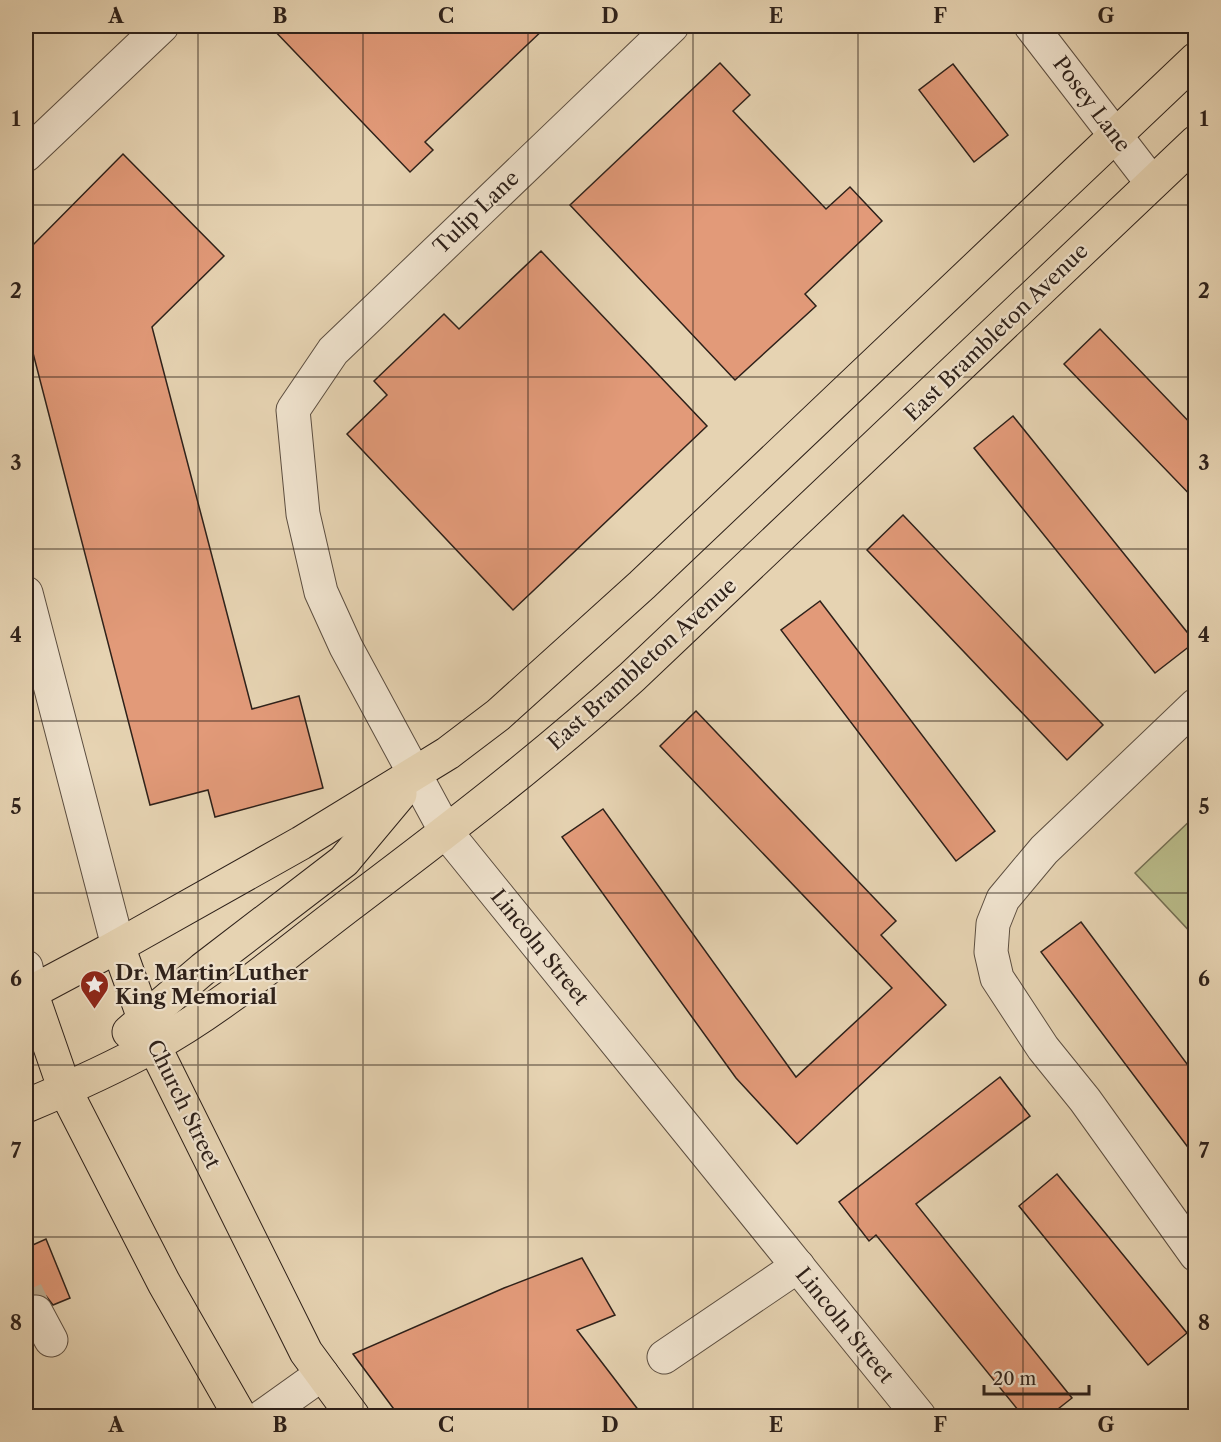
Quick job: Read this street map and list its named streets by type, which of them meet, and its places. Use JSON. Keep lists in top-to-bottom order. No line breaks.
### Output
{"streets":{"main road":["East Brambleton Avenue","Church Street"],"street":["Posey Lane","Tulip Lane","Lincoln Street"]},"crossings":[["Posey Lane","East Brambleton Avenue"],["Tulip Lane","Lincoln Street"],["East Brambleton Avenue","Lincoln Street"],["East Brambleton Avenue","Church Street"]],"places":{"place":["Dr. Martin Luther King Memorial"]},"scale_bar":"20 m","grid":{"columns":["A","B","C","D","E","F","G"],"rows":["1","2","3","4","5","6","7","8"]}}
